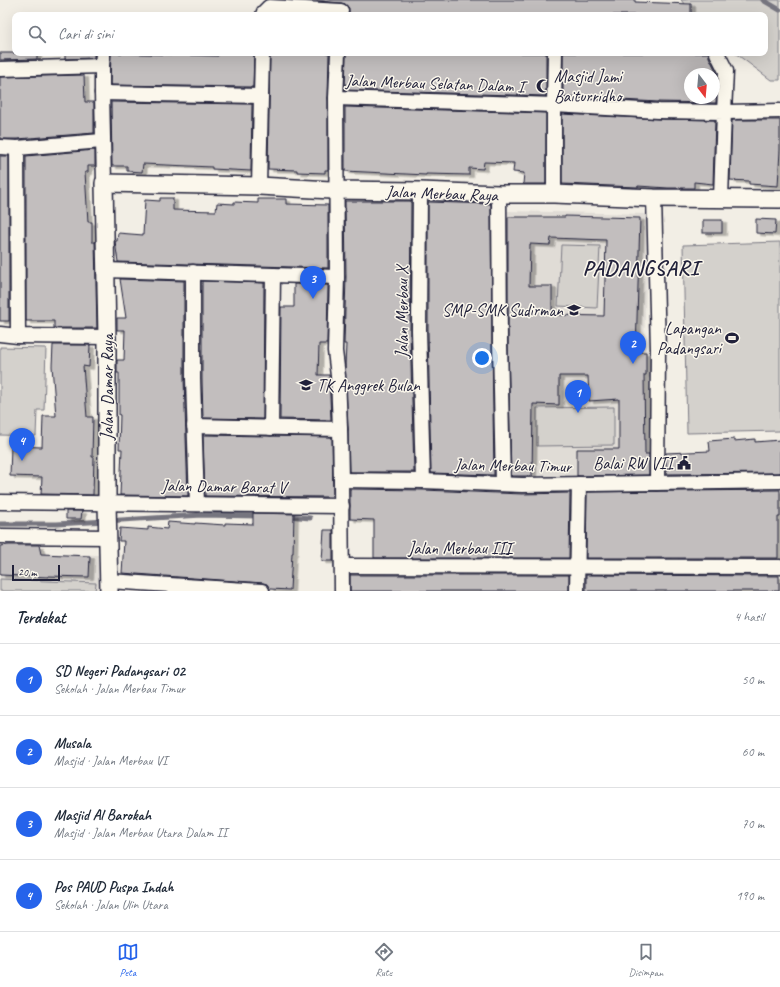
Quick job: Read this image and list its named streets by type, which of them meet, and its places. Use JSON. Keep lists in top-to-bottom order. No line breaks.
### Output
{"streets":{"street":["Jalan Merbau Selatan Dalam I","Jalan Merbau Raya","Jalan Merbau X","Jalan Damar Raya","Jalan Merbau Timur","Jalan Damar Barat V","Jalan Merbau III"]},"crossings":[["Jalan Merbau Raya","Jalan Merbau X"],["Jalan Merbau Raya","Jalan Damar Raya"],["Jalan Merbau X","Jalan Merbau Timur"],["Jalan Damar Raya","Jalan Damar Barat V"]],"districts":["PADANGSARI"],"places":{"mosque":["Masjid Jami Baiturridho"],"school or university":["SMP-SMK Sudirman","TK Anggrek Bulan"],"sports":["Lapangan Padangsari"],"public building":["Balai RW VII"]},"scale_bar":"20 m","north":"bottom","page":{"search":"Cari di sini","pins":["3","2","1","4"],"scale":"20 m","heading":["Terdekat","4 hasil"],"list":[{"mark":"1","name":"SD Negeri Padangsari 02","note":"Sekolah · Jalan Merbau Timur","value":"50 m"},{"mark":"2","name":"Musala","note":"Masjid · Jalan Merbau VI","value":"60 m"},{"mark":"3","name":"Masjid Al Barokah","note":"Masjid · Jalan Merbau Utara Dalam II","value":"70 m"},{"mark":"4","name":"Pos PAUD Puspa Indah","note":"Sekolah · Jalan Ulin Utara","value":"190 m"}],"nav":["Peta","Rute","Disimpan"]}}
